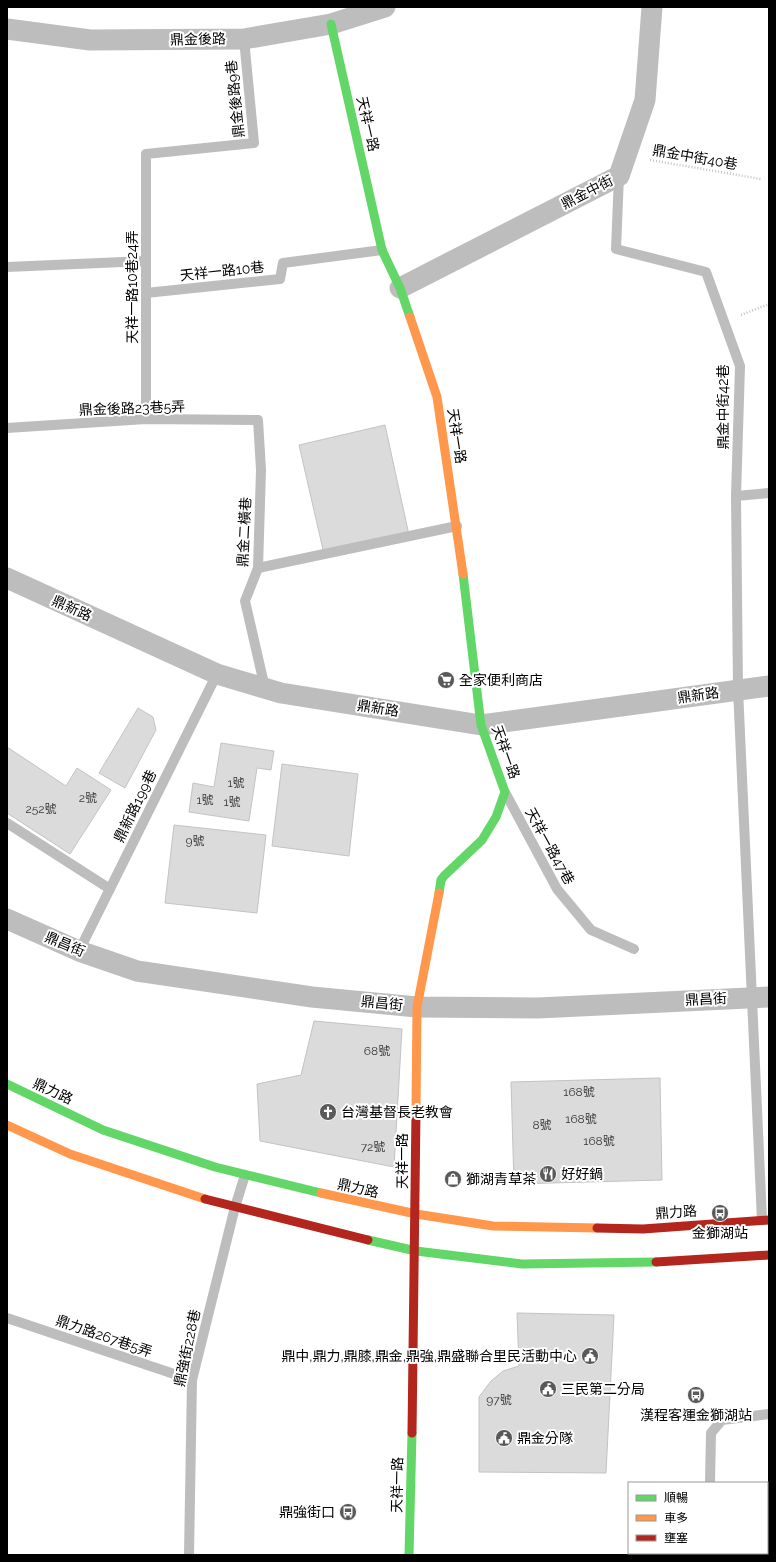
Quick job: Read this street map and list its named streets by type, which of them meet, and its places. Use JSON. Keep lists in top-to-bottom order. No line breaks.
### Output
{"streets":{"street":["鼎金後路","天祥一路","鼎金中街","鼎新路","鼎昌街","鼎力路"],"lane":["鼎金後路9巷","天祥一路10巷","天祥一路10巷24弄","鼎金中街42巷","鼎金後路23巷5弄","鼎金二橫巷","鼎新路199巷","天祥一路47巷","鼎力路267巷5弄","鼎強街228巷"],"path":["鼎金中街40巷"]},"crossings":[["鼎金後路","鼎金後路9巷"],["鼎金後路","天祥一路"],["鼎金後路9巷","天祥一路10巷24弄"],["天祥一路","鼎金中街"],["天祥一路","天祥一路10巷"],["天祥一路","鼎新路"],["天祥一路","天祥一路47巷"],["天祥一路","鼎昌街"],["天祥一路","鼎力路"],["鼎金中街40巷","鼎金中街"],["鼎金中街","鼎金中街42巷"],["天祥一路10巷","天祥一路10巷24弄"],["天祥一路10巷24弄","鼎金後路23巷5弄"],["鼎金中街42巷","鼎新路"],["鼎金中街42巷","鼎昌街"],["鼎金中街42巷","鼎力路"],["鼎金後路23巷5弄","鼎金二橫巷"],["鼎金二橫巷","鼎新路"],["鼎新路","鼎新路199巷"],["鼎新路199巷","鼎昌街"],["鼎力路","鼎強街228巷"],["鼎力路267巷5弄","鼎強街228巷"]],"places":{"supermarket":["全家便利商店"],"church":["台灣基督長老教會"],"restaurant":["好好鍋"],"shop":["獅湖青草茶"],"bus stop":["金獅湖站","漢程客運金獅湖站","鼎強街口"],"public building":["鼎中,鼎力,鼎膝,鼎金,鼎強,鼎盛聯合里民活動中心","三民第二分局","鼎金分隊"]},"house_numbers":["1號","2號","1號","1號","252號","9號","68號","168號","168號","8號","168號","72號","97號"],"legend":["順暢","車多","壅塞"]}
